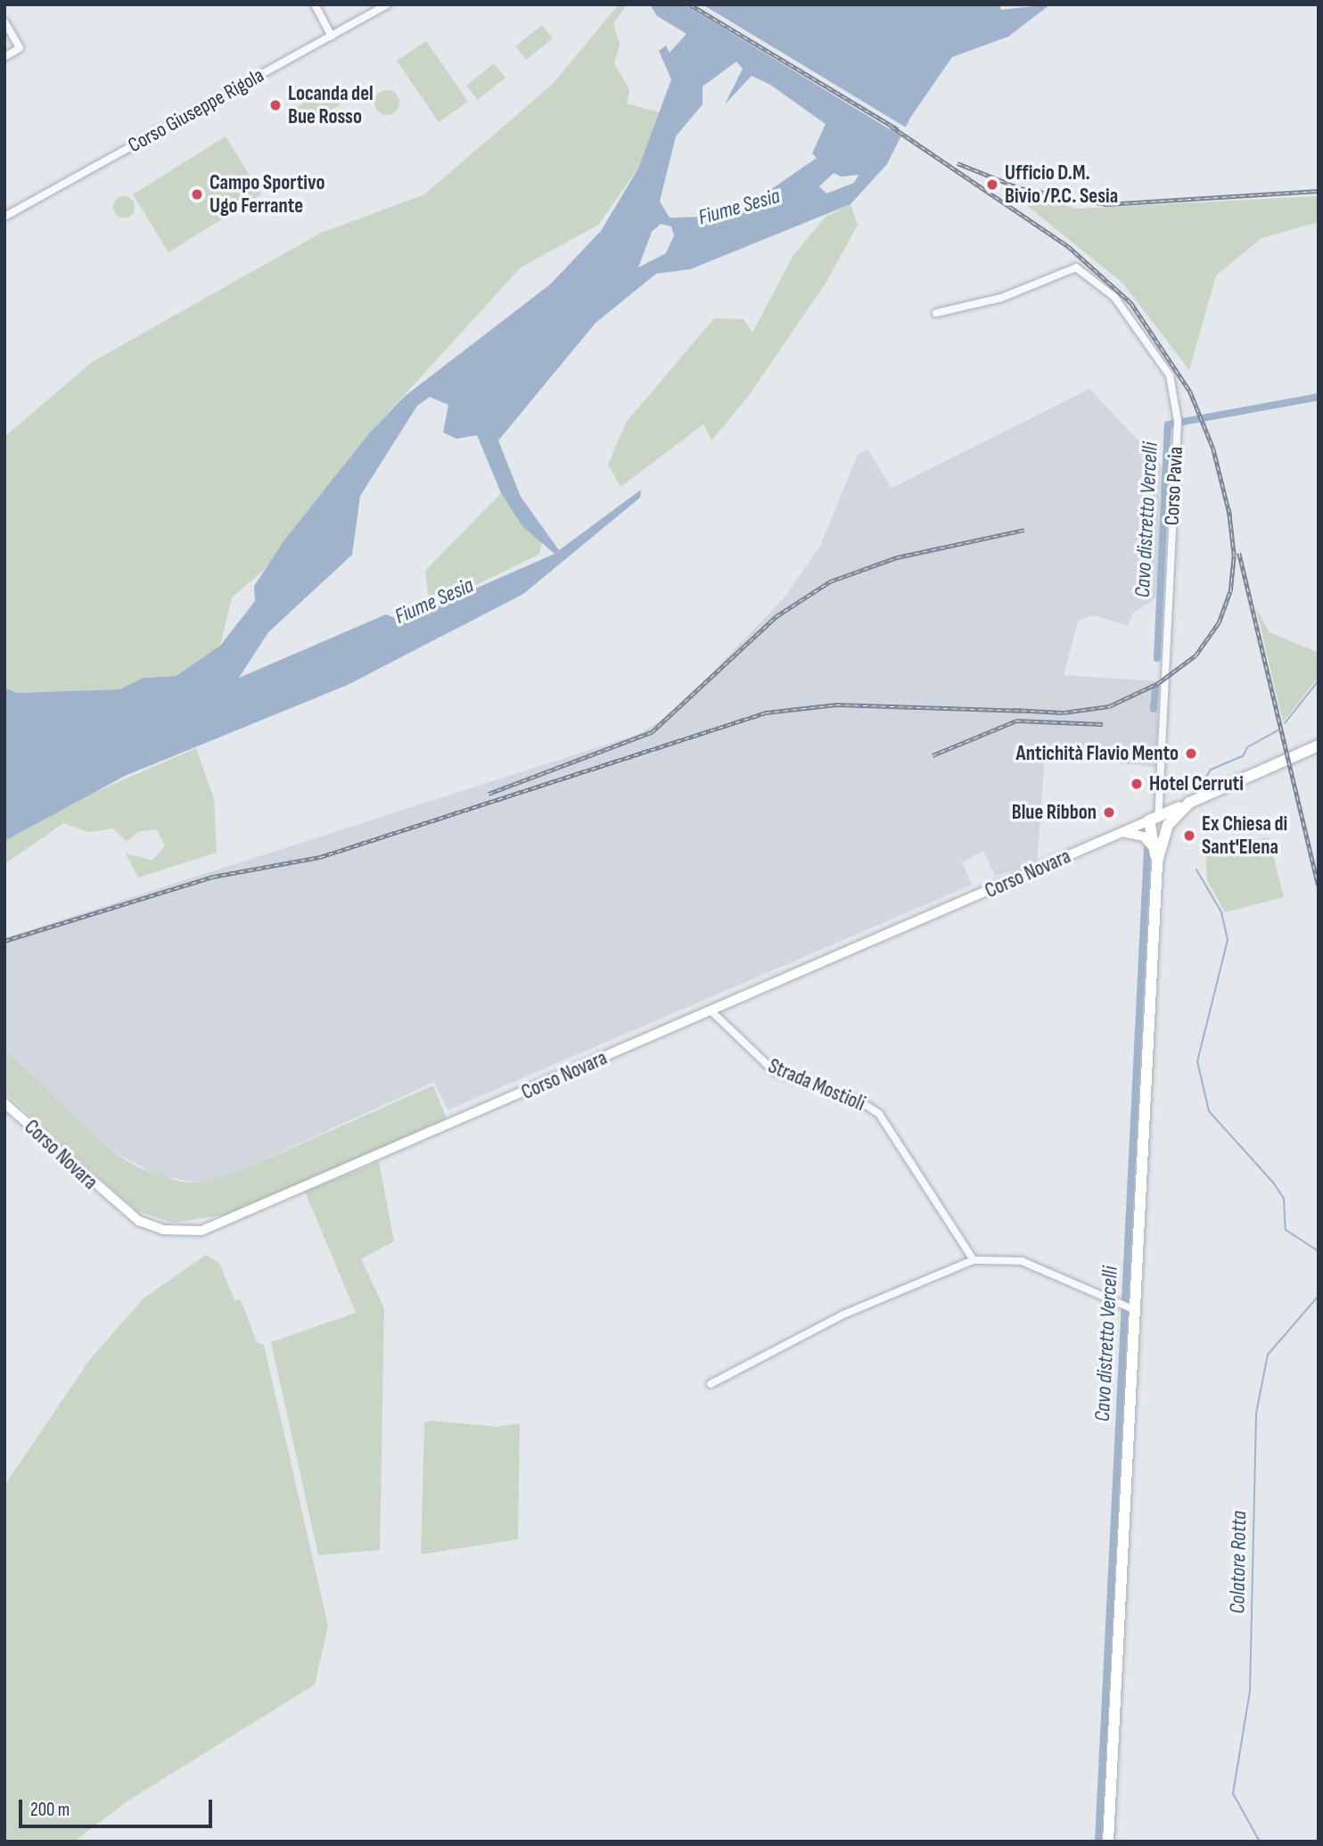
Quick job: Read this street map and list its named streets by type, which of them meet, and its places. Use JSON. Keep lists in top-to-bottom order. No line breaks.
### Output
{"streets":{"main road":["Corso Novara"],"street":["Corso Giuseppe Rigola","Corso Pavia","Strada Mostioli"]},"crossings":[["Corso Pavia","Corso Novara"],["Corso Novara","Strada Mostioli"]],"water":["Fiume Sesia","Cavo distretto Vercelli","Colatore Rotta"],"places":["Locanda del Bue Rosso","Ufficio D.M. Bivio /P.C. Sesia","Campo Sportivo Ugo Ferrante","Antichità Flavio Mento","Hotel Cerruti","Blue Ribbon","Ex Chiesa di Sant'Elena"],"scale_bar":"200 m"}
